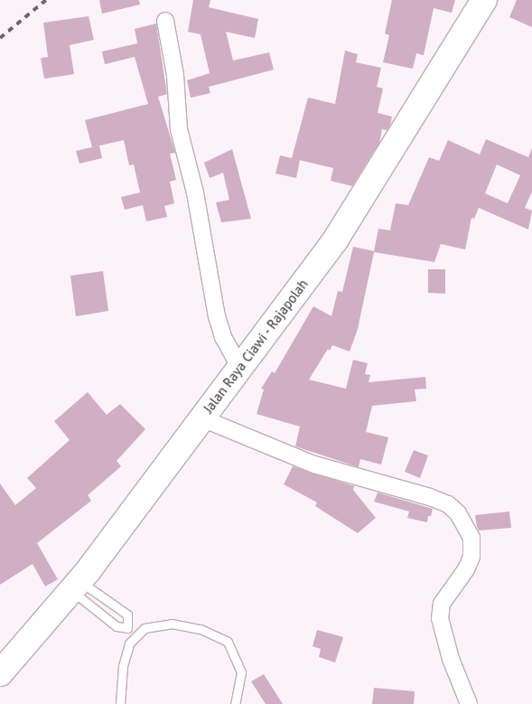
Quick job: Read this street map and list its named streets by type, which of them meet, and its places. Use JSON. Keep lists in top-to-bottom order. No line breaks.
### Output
{"streets":{"highway":["Jalan Raya Ciawi - Rajapolah"]}}
